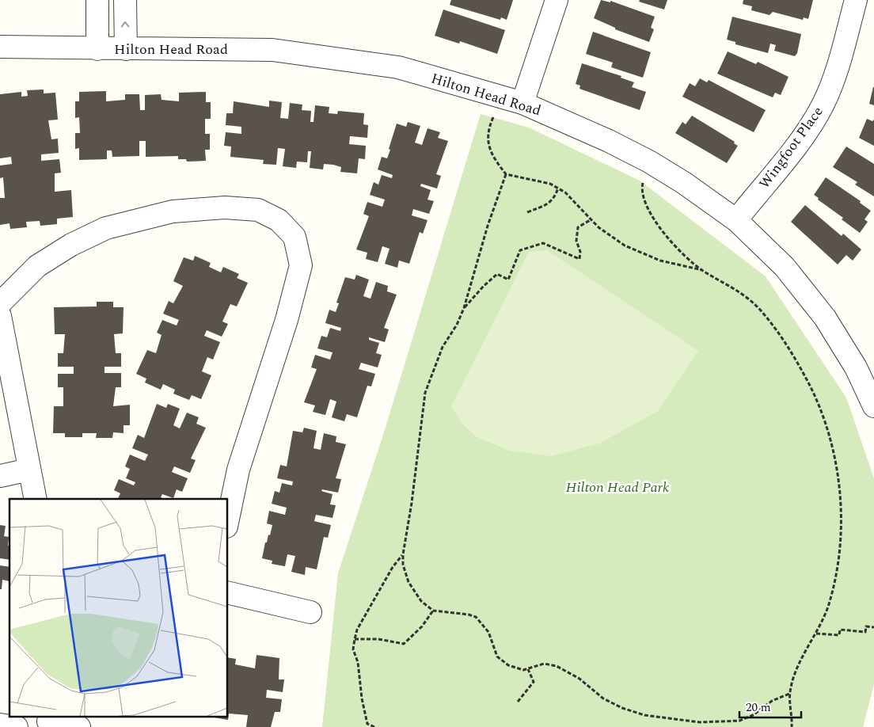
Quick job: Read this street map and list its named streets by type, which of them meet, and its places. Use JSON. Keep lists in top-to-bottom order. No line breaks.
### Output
{"streets":{"street":["Hilton Head Road","Wingfoot Place"]},"crossings":[["Hilton Head Road","Wingfoot Place"]],"parks":["Hilton Head Park"],"scale_bar":"20 m"}
